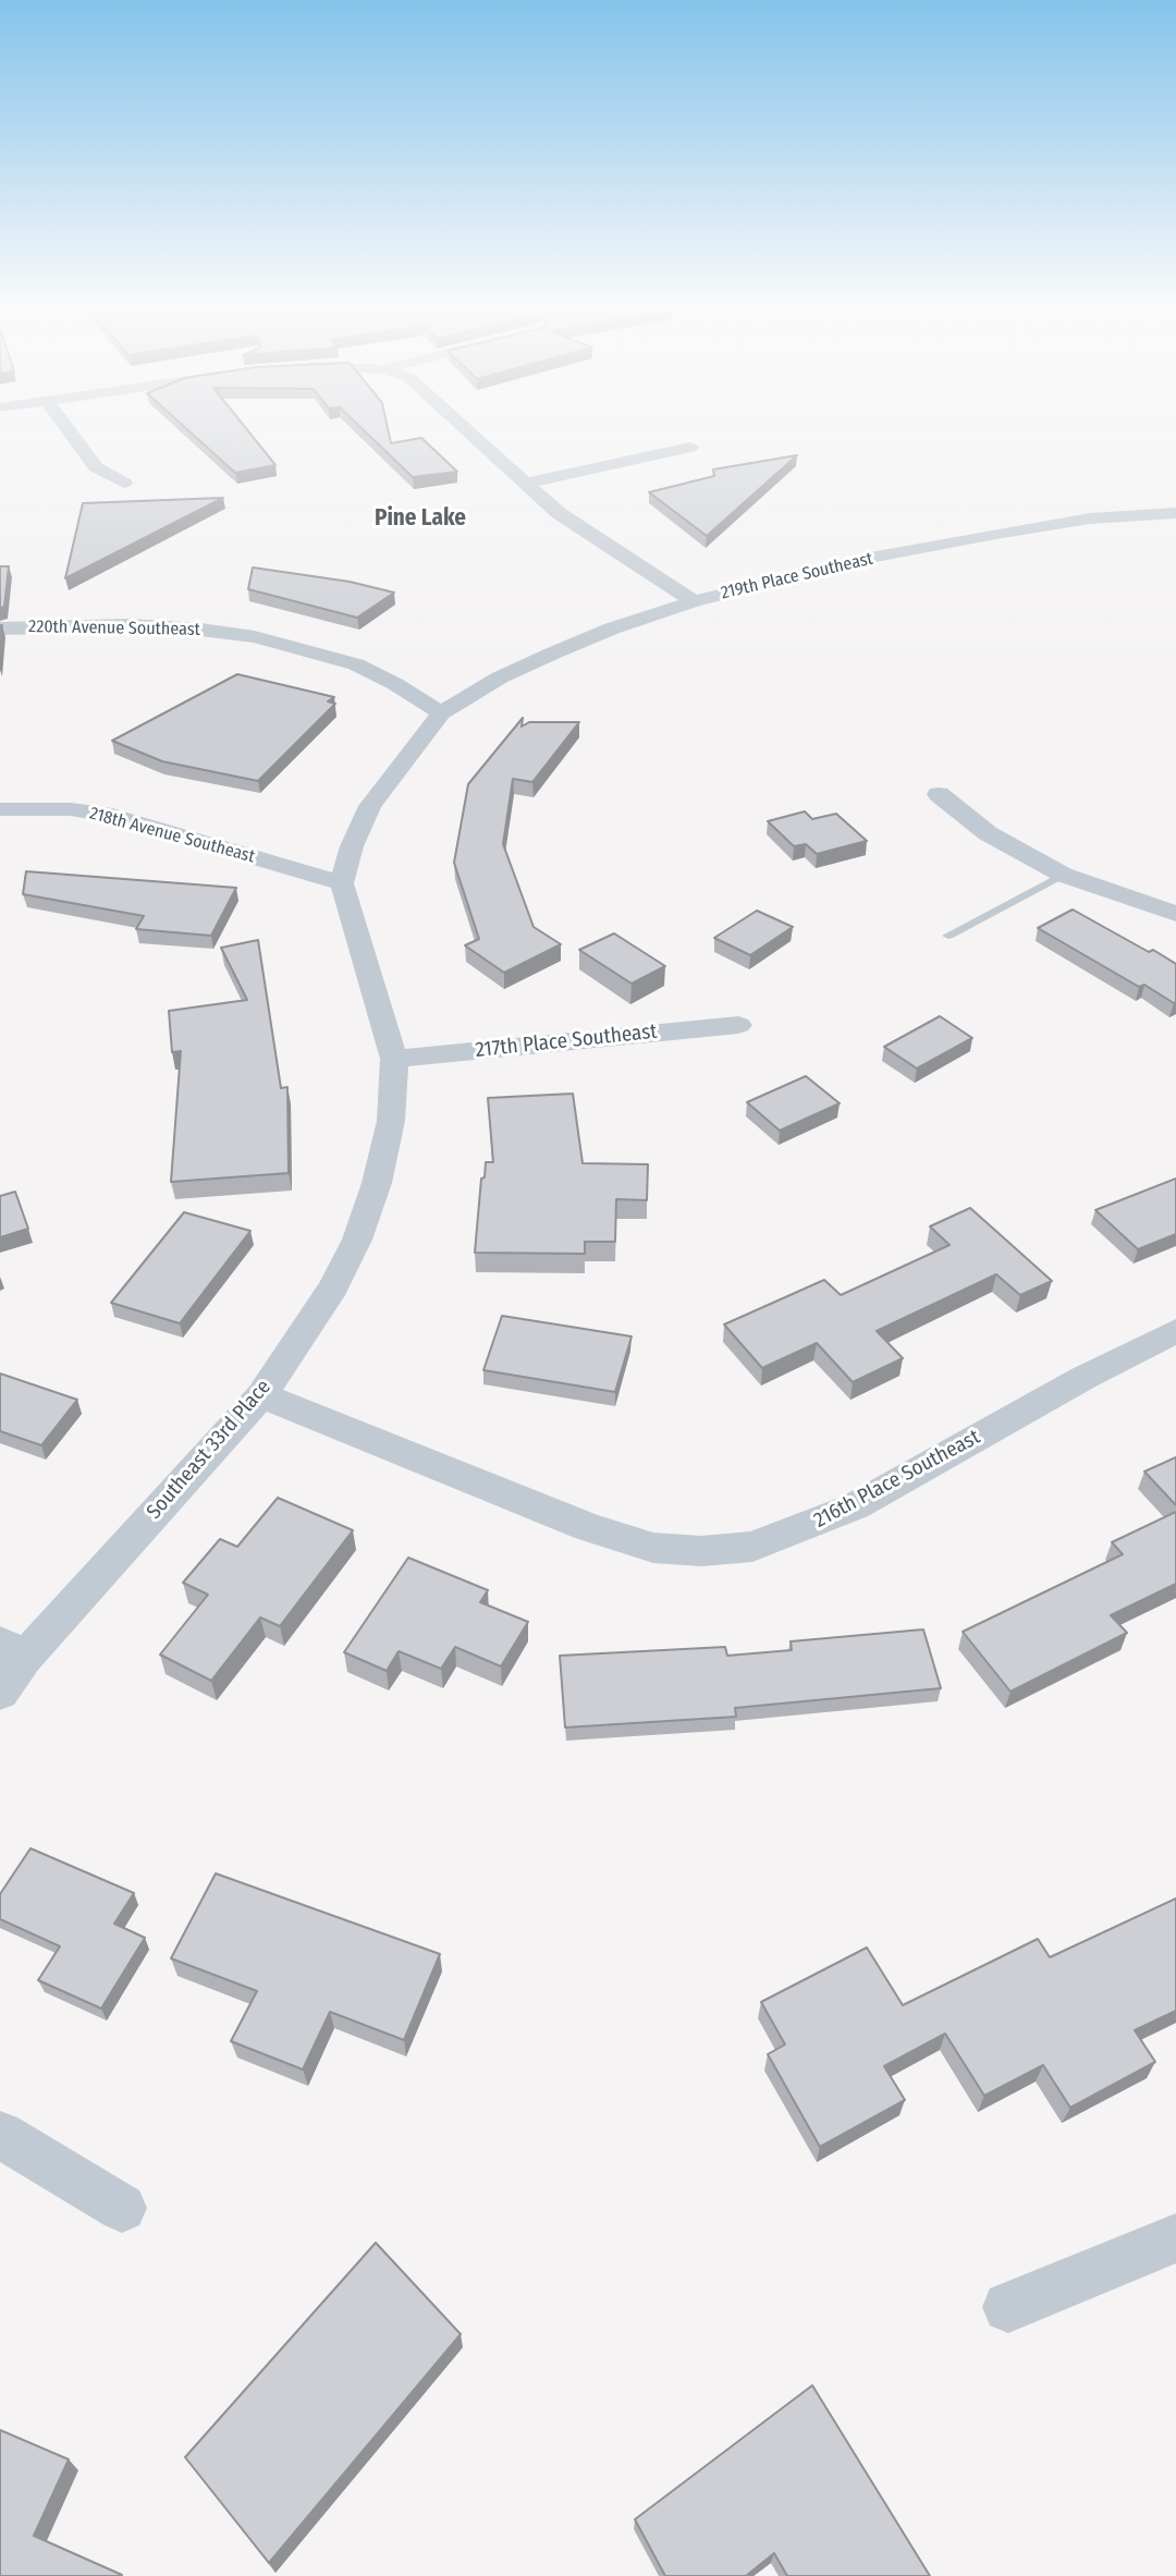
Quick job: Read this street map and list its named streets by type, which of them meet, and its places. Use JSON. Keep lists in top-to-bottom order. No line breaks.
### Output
{"streets":{"street":["219th Place Southeast","220th Avenue Southeast","218th Avenue Southeast","217th Place Southeast","Southeast 33rd Place","216th Place Southeast"]},"crossings":[["219th Place Southeast","220th Avenue Southeast"],["218th Avenue Southeast","Southeast 33rd Place"],["217th Place Southeast","Southeast 33rd Place"],["Southeast 33rd Place","216th Place Southeast"]],"districts":["Pine Lake"]}
